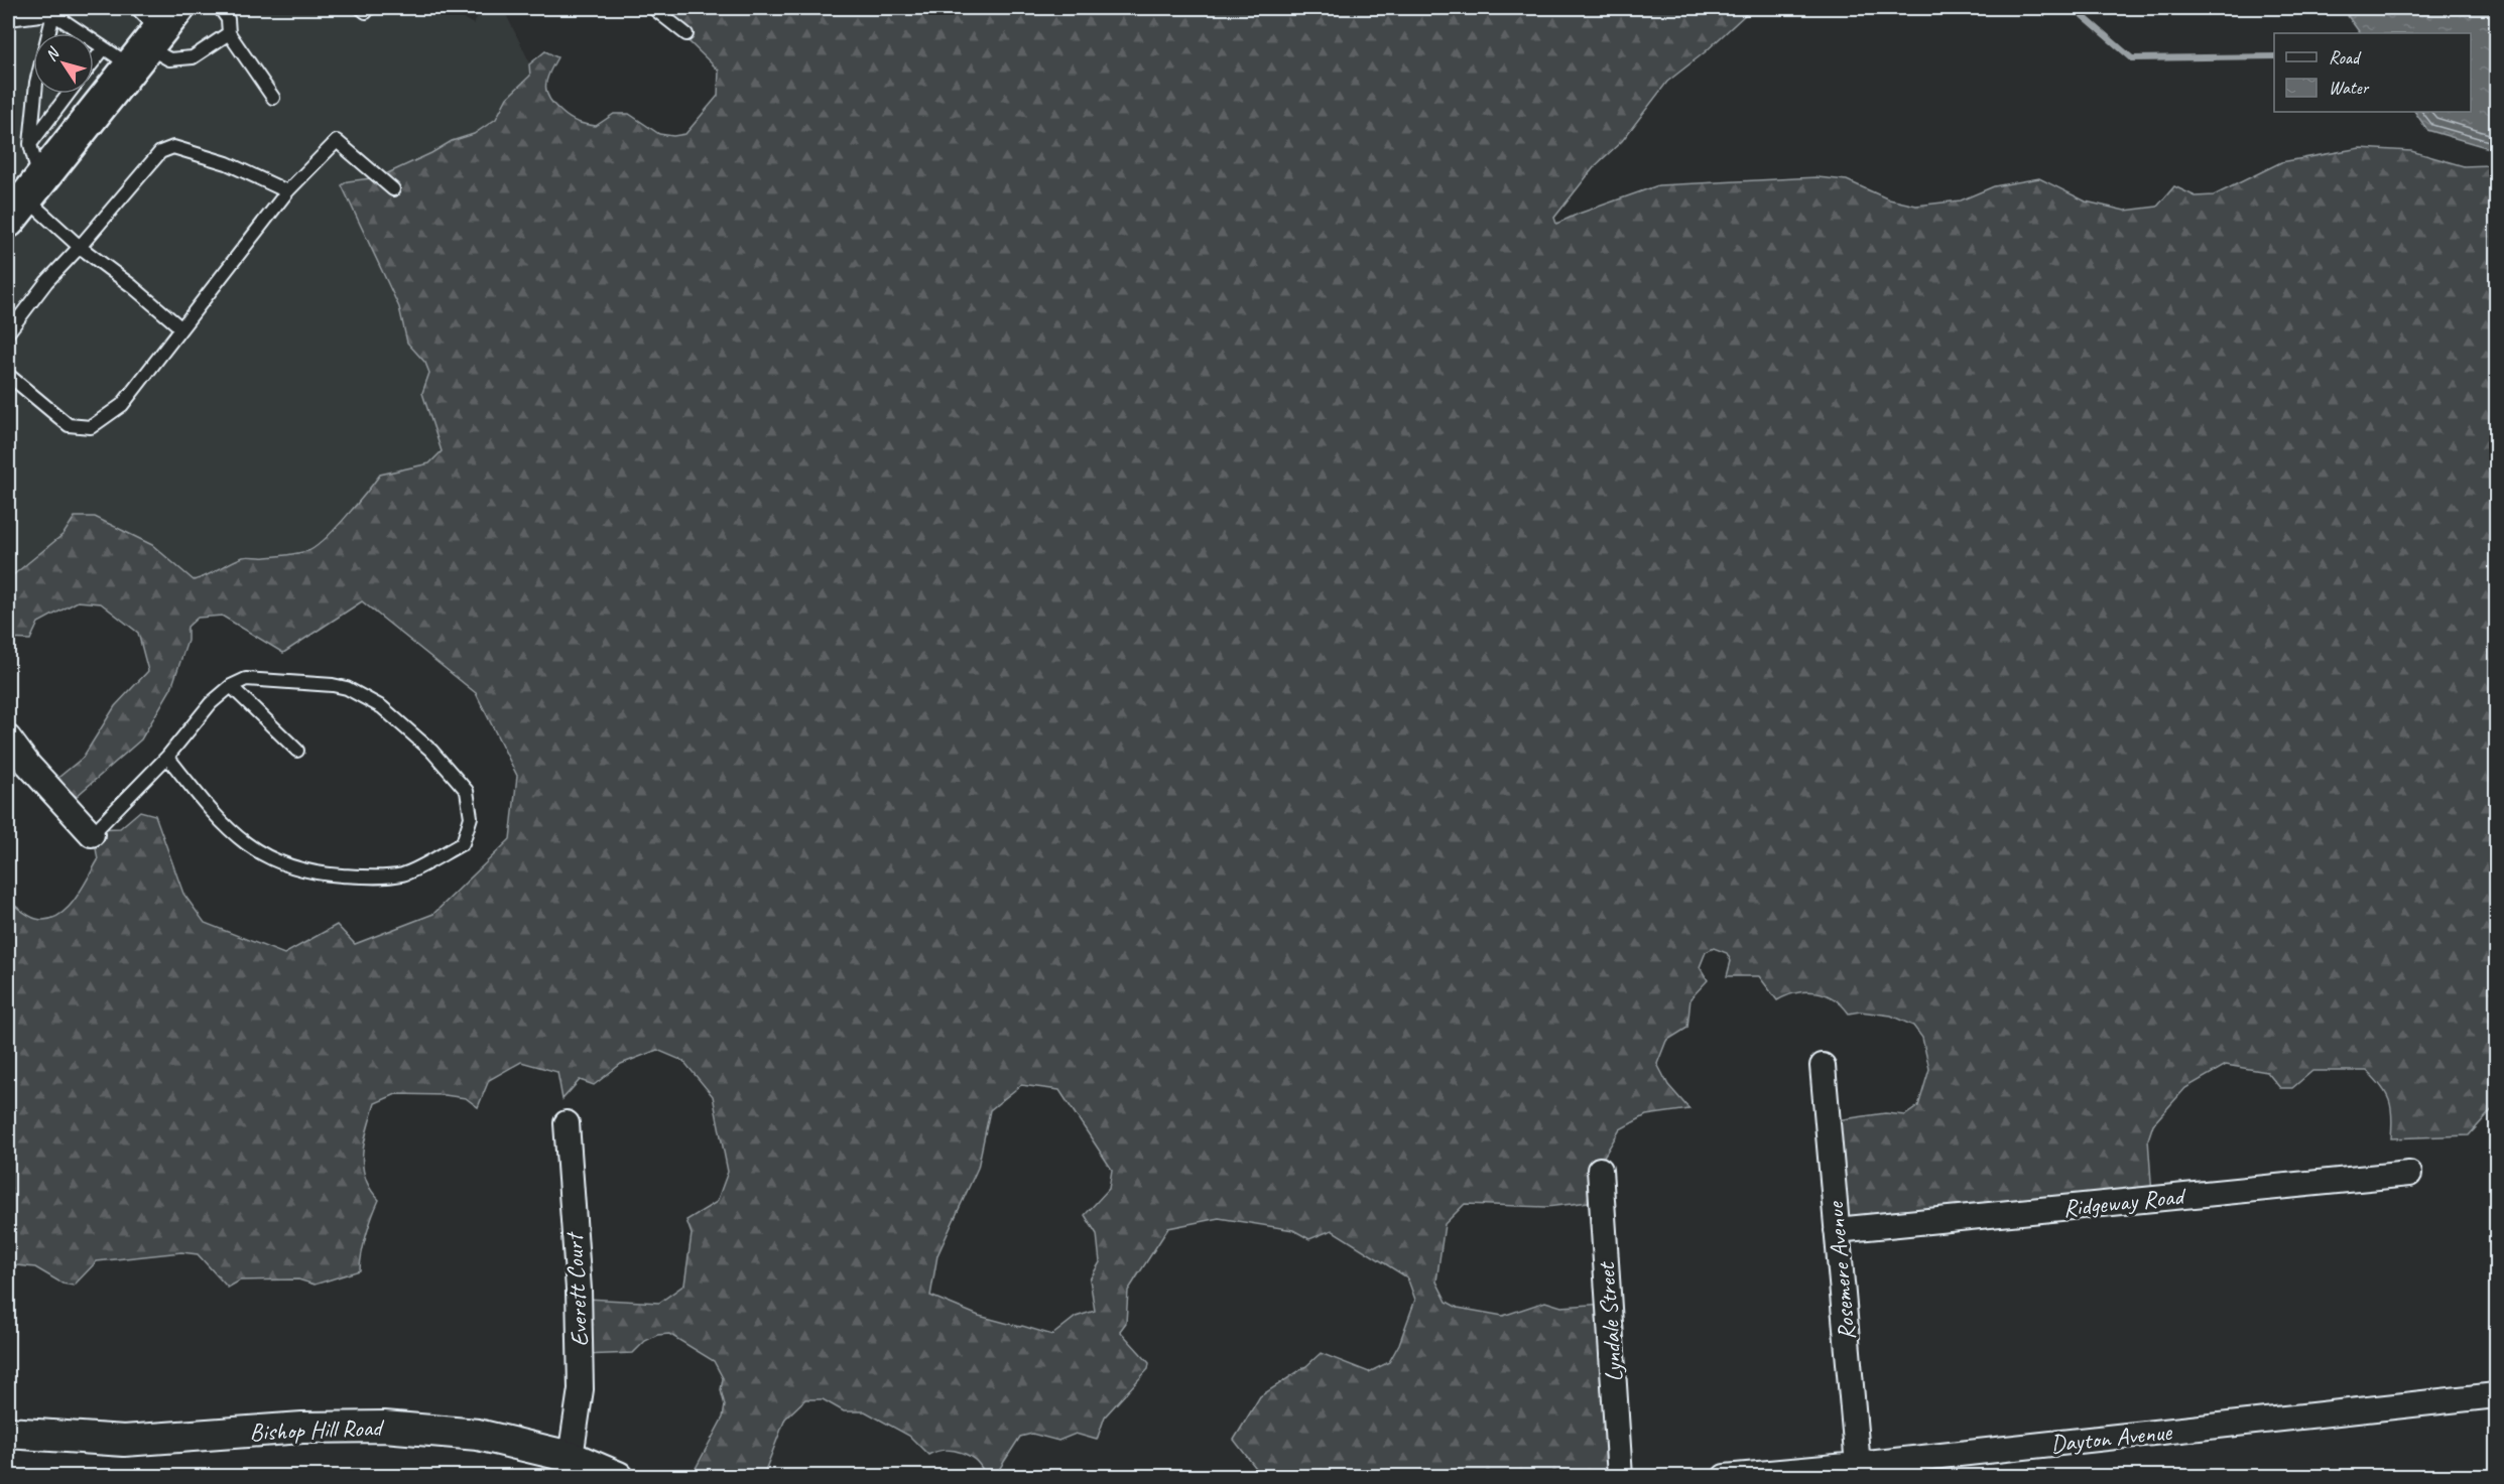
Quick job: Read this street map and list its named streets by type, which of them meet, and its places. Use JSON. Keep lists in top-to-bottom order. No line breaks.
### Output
{"streets":{"street":["Ridgeway Road","Rosemere Avenue","Everett Court","Lyndale Street","Bishop Hill Road","Dayton Avenue"]},"crossings":[["Ridgeway Road","Rosemere Avenue"],["Rosemere Avenue","Dayton Avenue"],["Everett Court","Bishop Hill Road"]],"legend":["Road","Water"],"north":"top left"}
